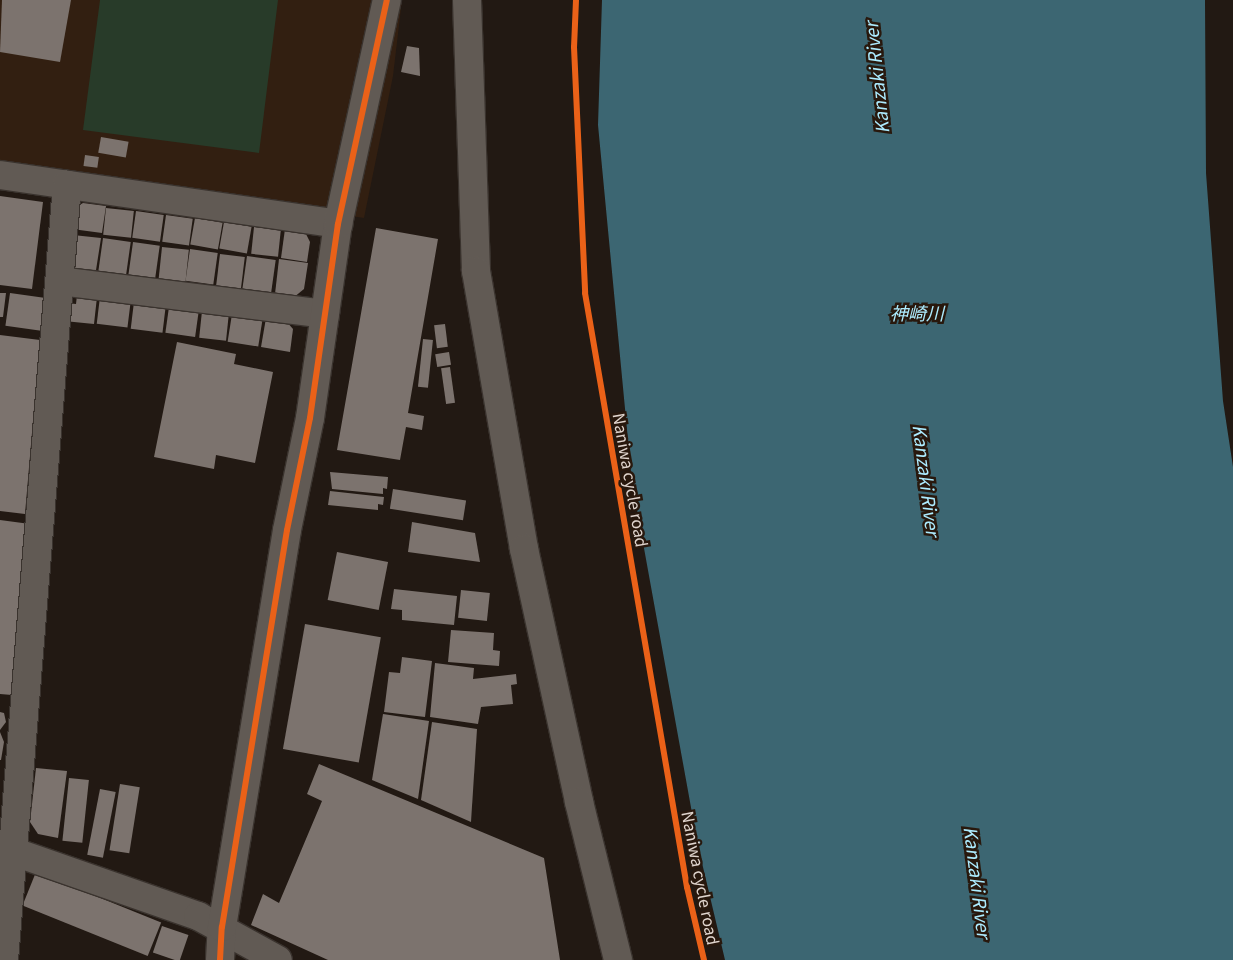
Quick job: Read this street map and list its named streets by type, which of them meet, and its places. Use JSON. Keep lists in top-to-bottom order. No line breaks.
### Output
{"streets":{"cycle path":["Naniwa cycle road"]},"water":["Kanzaki River","神崎川"]}
